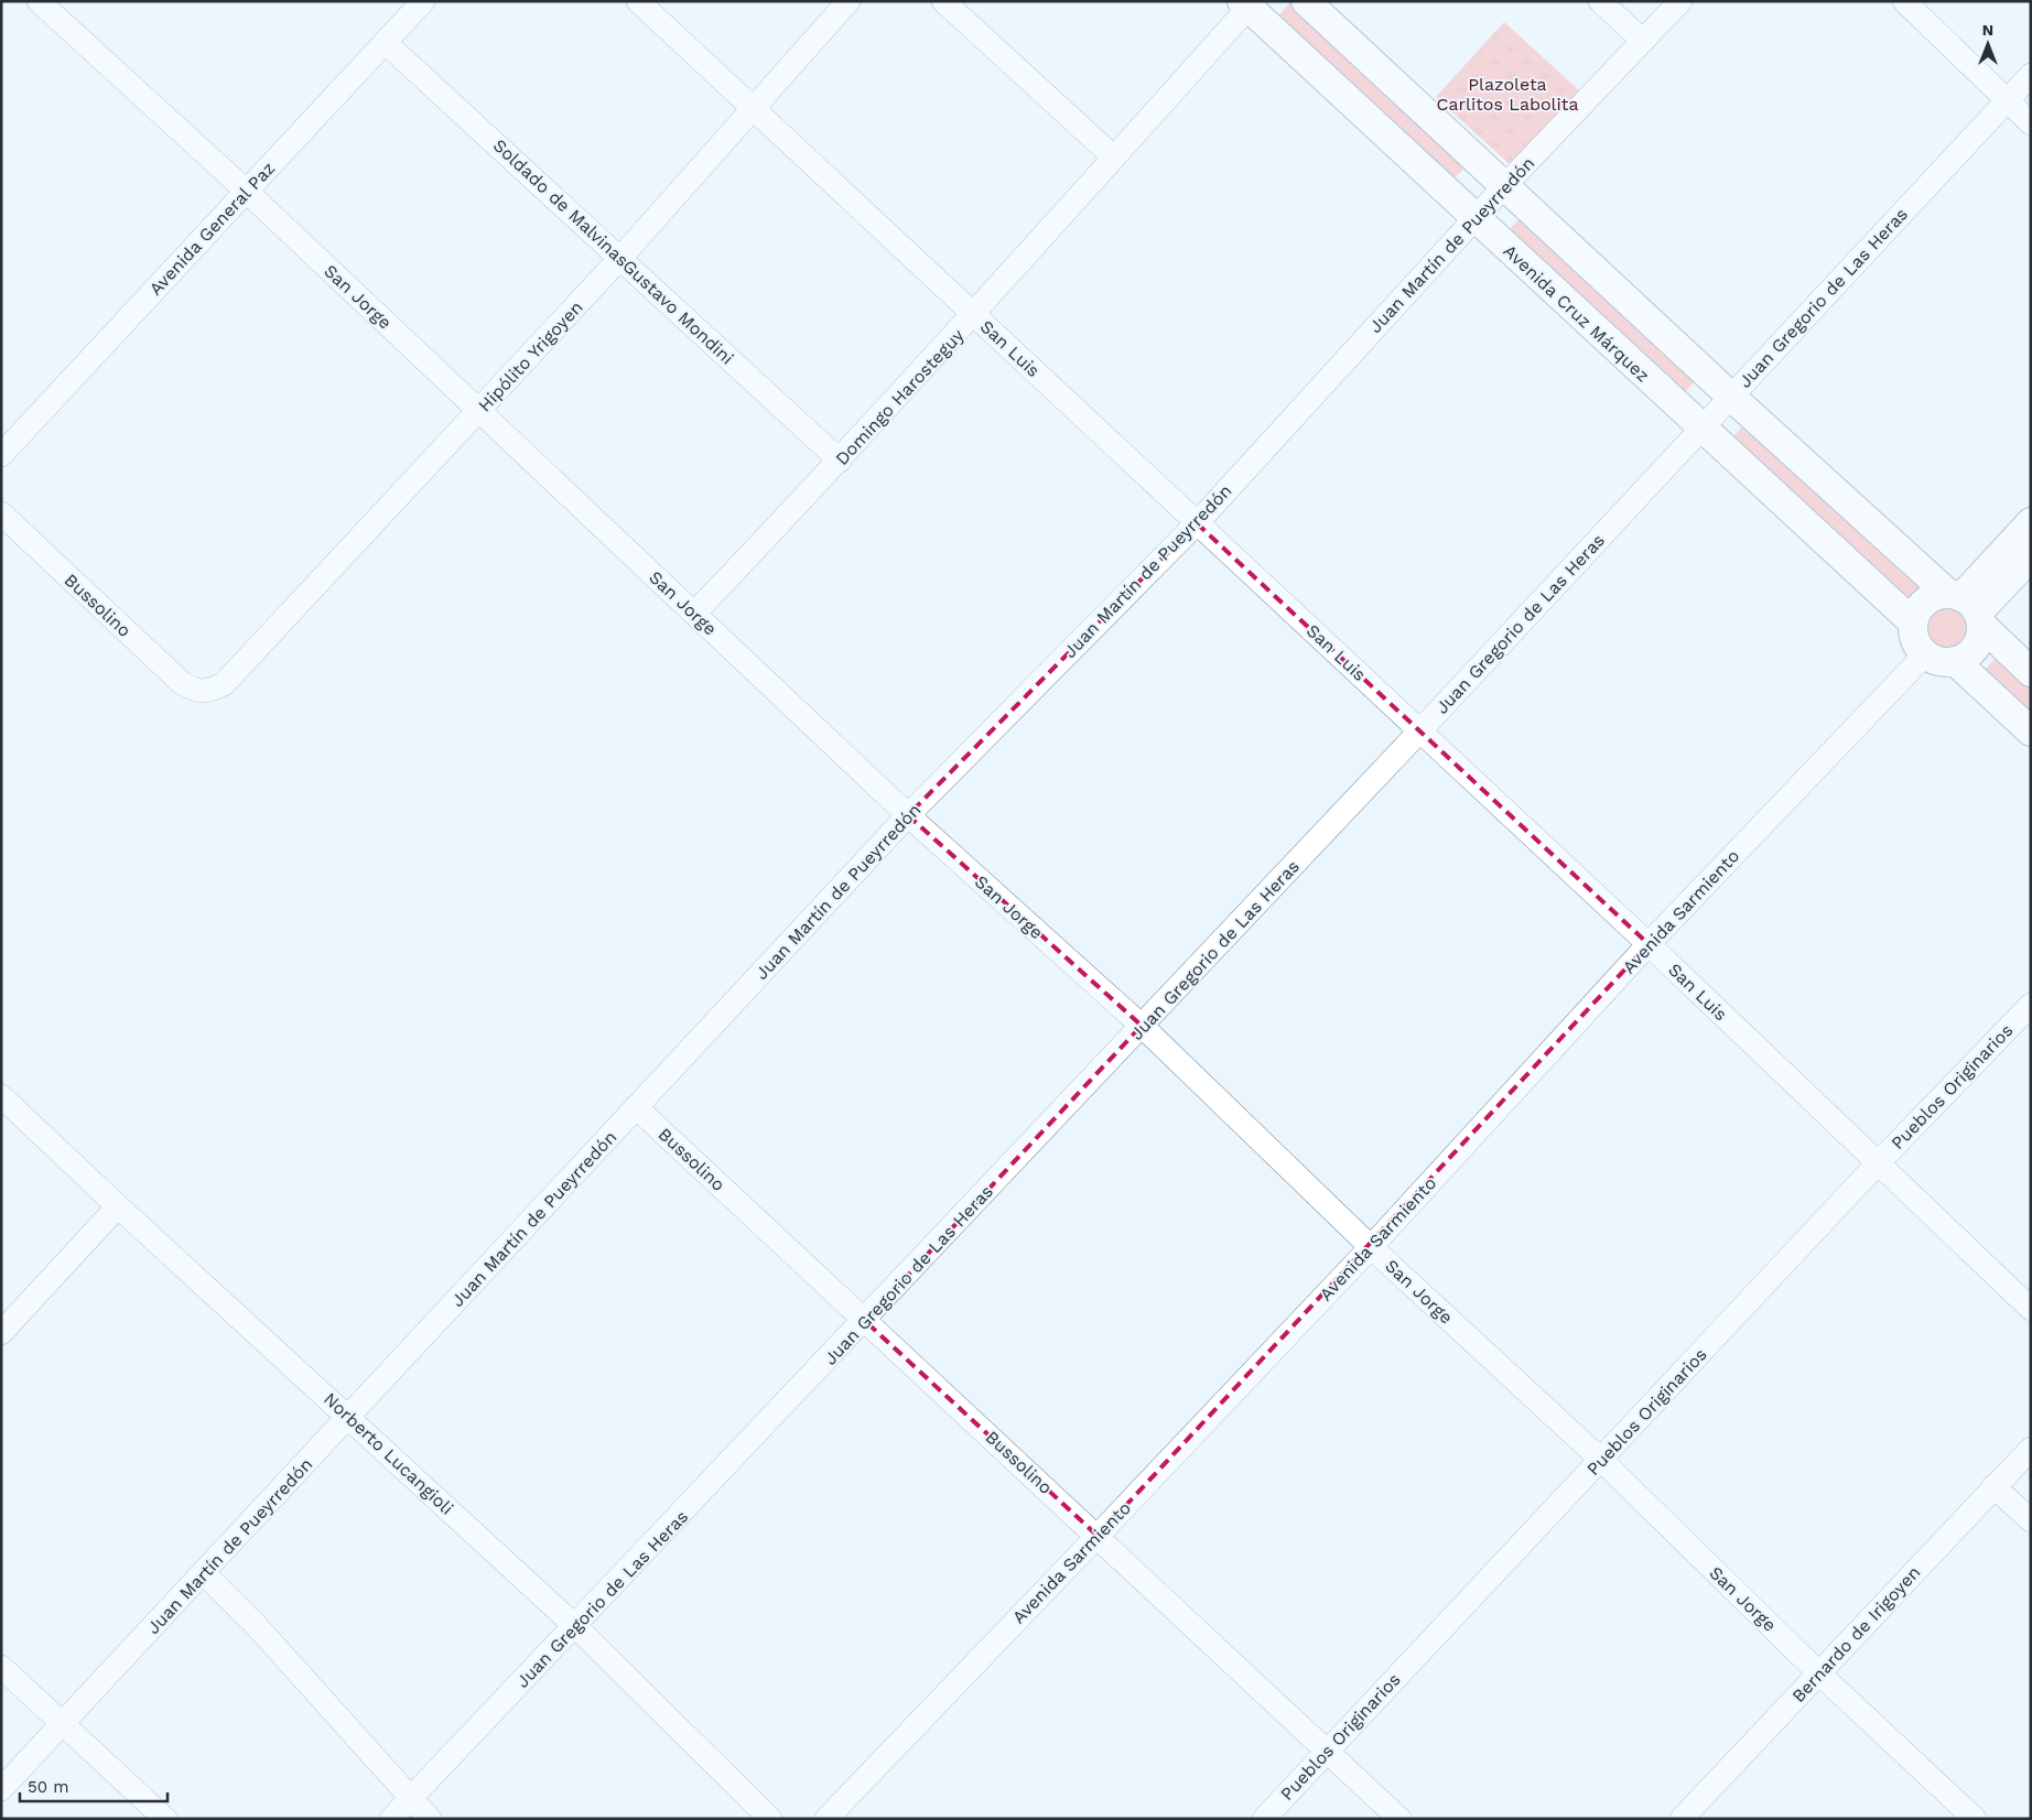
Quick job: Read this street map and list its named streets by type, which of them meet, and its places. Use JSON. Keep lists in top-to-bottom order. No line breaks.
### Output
{"streets":{"main road":["Avenida Cruz Márquez"],"street":["Avenida General Paz","Juan Martín de Pueyrredón","Soldado de MalvinasGustavo Mondini","San Jorge","Juan Gregorio de Las Heras","San Luis","Hipólito Yrigoyen","Domingo Harosteguy","Bussolino","Avenida Sarmiento","Pueblos Originarios","Norberto Lucangioli","Bernardo de Irigoyen"]},"crossings":[["Avenida General Paz","Soldado de MalvinasGustavo Mondini"],["Avenida General Paz","San Jorge"],["Juan Martín de Pueyrredón","San Jorge"],["Juan Martín de Pueyrredón","Avenida Cruz Márquez"],["Juan Martín de Pueyrredón","San Luis"],["Juan Martín de Pueyrredón","Bussolino"],["Juan Martín de Pueyrredón","Norberto Lucangioli"],["Soldado de MalvinasGustavo Mondini","Hipólito Yrigoyen"],["Soldado de MalvinasGustavo Mondini","Domingo Harosteguy"],["San Jorge","Juan Gregorio de Las Heras"],["San Jorge","Hipólito Yrigoyen"],["San Jorge","Domingo Harosteguy"],["San Jorge","Avenida Sarmiento"],["San Jorge","Pueblos Originarios"],["San Jorge","Bernardo de Irigoyen"],["Juan Gregorio de Las Heras","Avenida Cruz Márquez"],["Juan Gregorio de Las Heras","San Luis"],["Juan Gregorio de Las Heras","Bussolino"],["Juan Gregorio de Las Heras","Norberto Lucangioli"],["Avenida Cruz Márquez","Domingo Harosteguy"],["Avenida Cruz Márquez","Avenida Sarmiento"],["San Luis","Hipólito Yrigoyen"],["San Luis","Domingo Harosteguy"],["San Luis","Avenida Sarmiento"],["San Luis","Pueblos Originarios"],["Hipólito Yrigoyen","Bussolino"],["Bussolino","Avenida Sarmiento"],["Bussolino","Pueblos Originarios"]],"parks":["Plazoleta Carlitos Labolita"],"scale_bar":"50 m","north":"top"}
